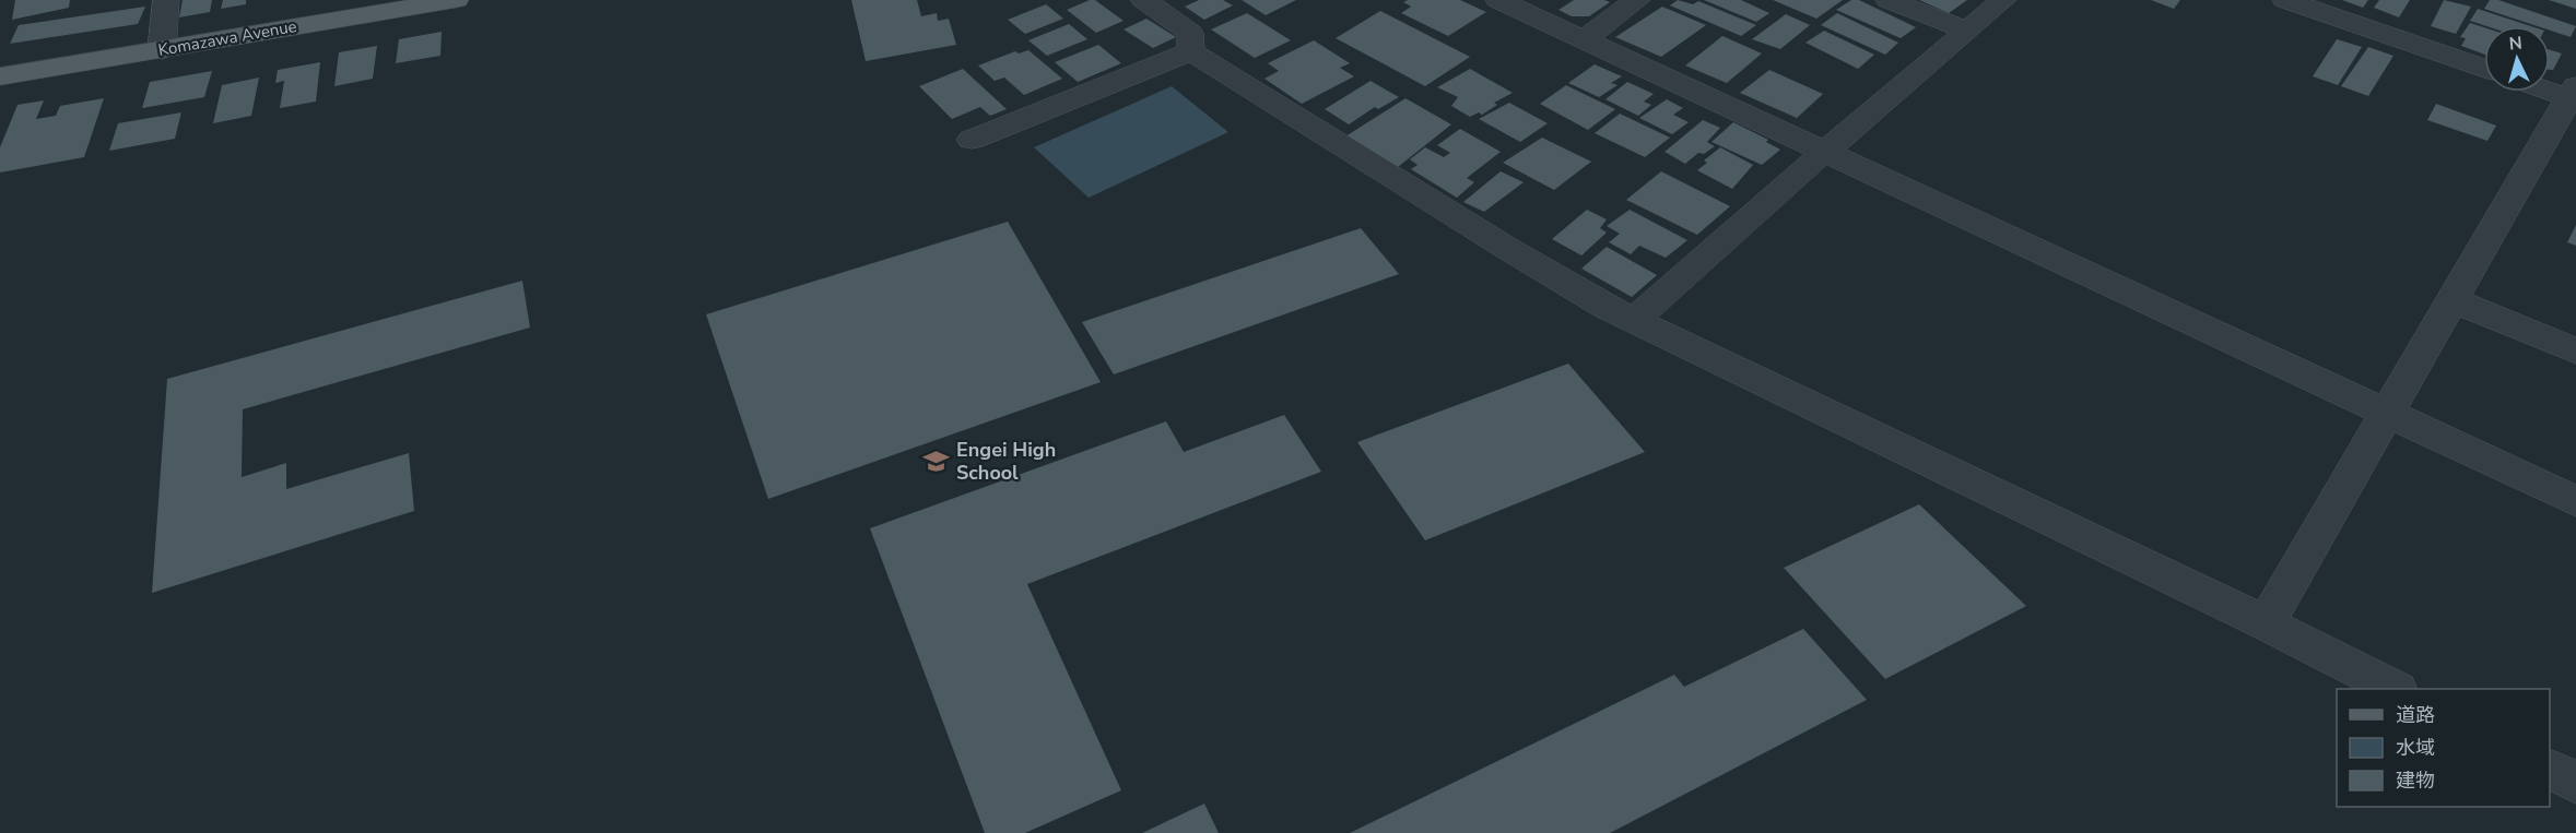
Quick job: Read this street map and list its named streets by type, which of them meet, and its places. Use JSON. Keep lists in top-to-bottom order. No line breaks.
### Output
{"streets":{"main road":["Komazawa Avenue"]},"places":{"school or university":["Engei High School"]},"legend":["道路","水域","建物"],"north":"top"}
